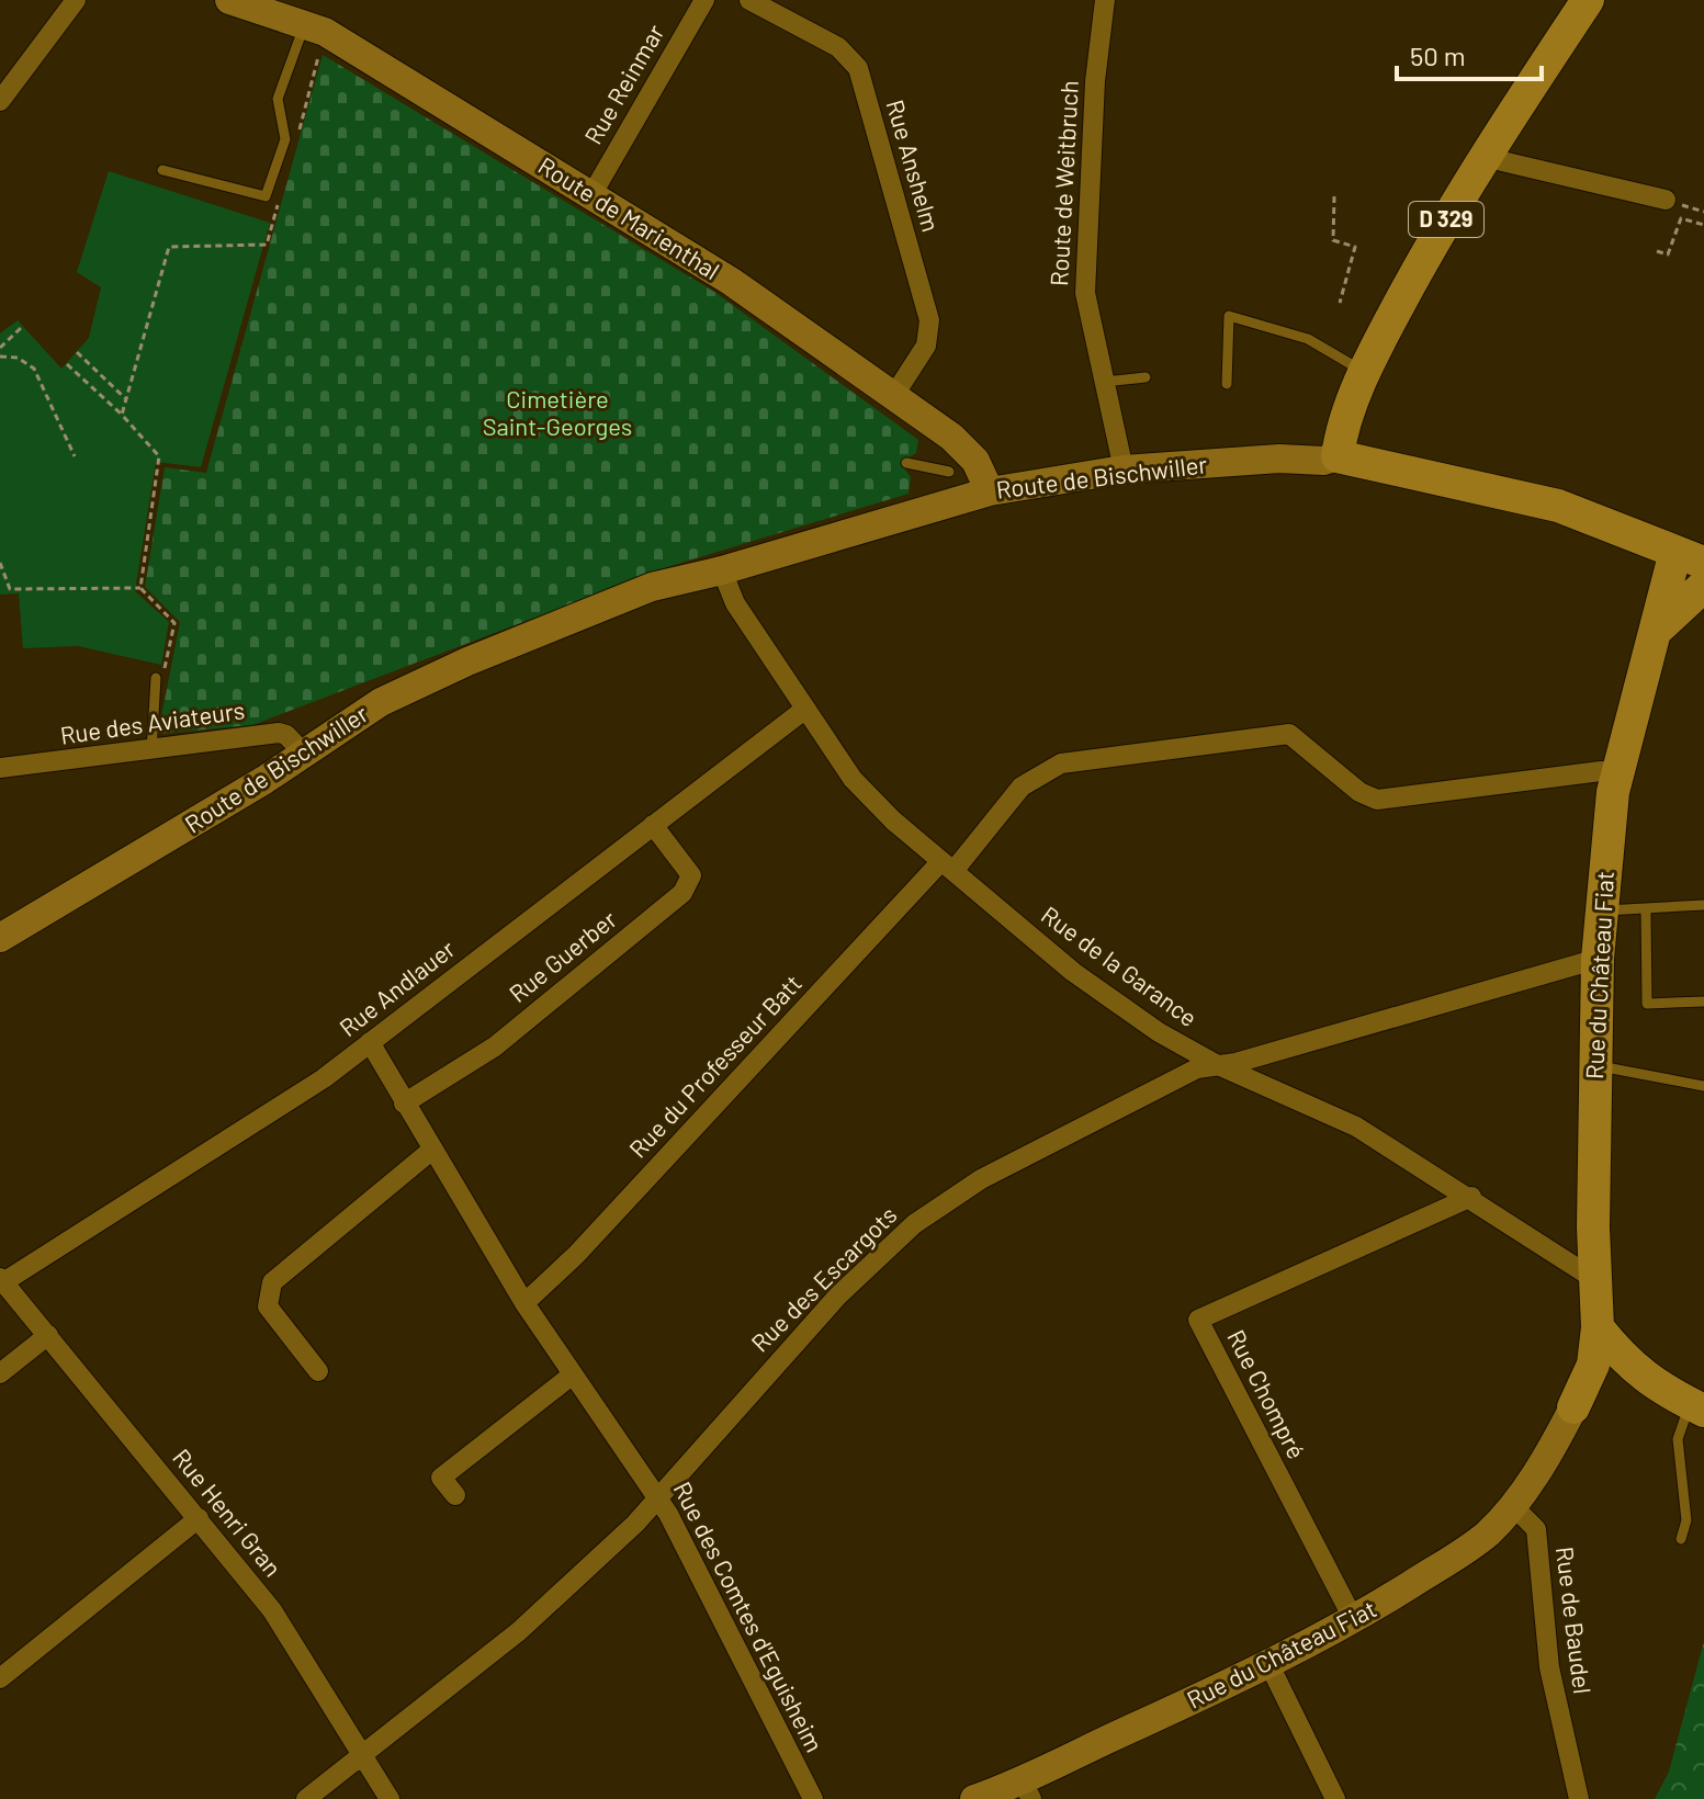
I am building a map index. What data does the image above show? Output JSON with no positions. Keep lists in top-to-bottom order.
{
  "streets": {
    "main road": ["D 329", "Route de Bischwiller", "Rue du Château Fiat"],
    "street": [
      "Rue Reinmar",
      "Rue Anshelm",
      "Route de Weitbruch",
      "Route de Marienthal",
      "Rue des Aviateurs",
      "Rue Guerber",
      "Rue de la Garance",
      "Rue Andlauer",
      "Rue du Professeur Batt",
      "Rue des Escargots",
      "Rue Chompré",
      "Rue Henri Gran",
      "Rue des Comtes d'Eguisheim",
      "Rue de Baudel"
    ]
  },
  "crossings": [
    ["Rue Reinmar", "Route de Marienthal"],
    ["Rue Anshelm", "Route de Marienthal"],
    ["Route de Weitbruch", "Route de Bischwiller"],
    ["Route de Marienthal", "Route de Bischwiller"],
    ["D 329", "Route de Bischwiller"],
    ["Route de Bischwiller", "Rue des Aviateurs"],
    ["Route de Bischwiller", "Rue de la Garance"],
    ["Route de Bischwiller", "Rue du Château Fiat"],
    ["Rue Guerber", "Rue Andlauer"],
    ["Rue Guerber", "Rue des Comtes d'Eguisheim"],
    ["Rue de la Garance", "Rue du Château Fiat"],
    ["Rue de la Garance", "Rue Andlauer"],
    ["Rue de la Garance", "Rue du Professeur Batt"],
    ["Rue de la Garance", "Rue des Escargots"],
    ["Rue de la Garance", "Rue Chompré"],
    ["Rue du Château Fiat", "Rue du Professeur Batt"],
    ["Rue du Château Fiat", "Rue des Escargots"],
    ["Rue du Château Fiat", "Rue Chompré"],
    ["Rue du Château Fiat", "Rue de Baudel"],
    ["Rue Andlauer", "Rue Henri Gran"],
    ["Rue Andlauer", "Rue des Comtes d'Eguisheim"],
    ["Rue du Professeur Batt", "Rue des Comtes d'Eguisheim"],
    ["Rue des Escargots", "Rue Henri Gran"],
    ["Rue des Escargots", "Rue des Comtes d'Eguisheim"]
  ],
  "parks": ["Cimetière Saint-Georges"],
  "scale_bar": "50 m"
}
